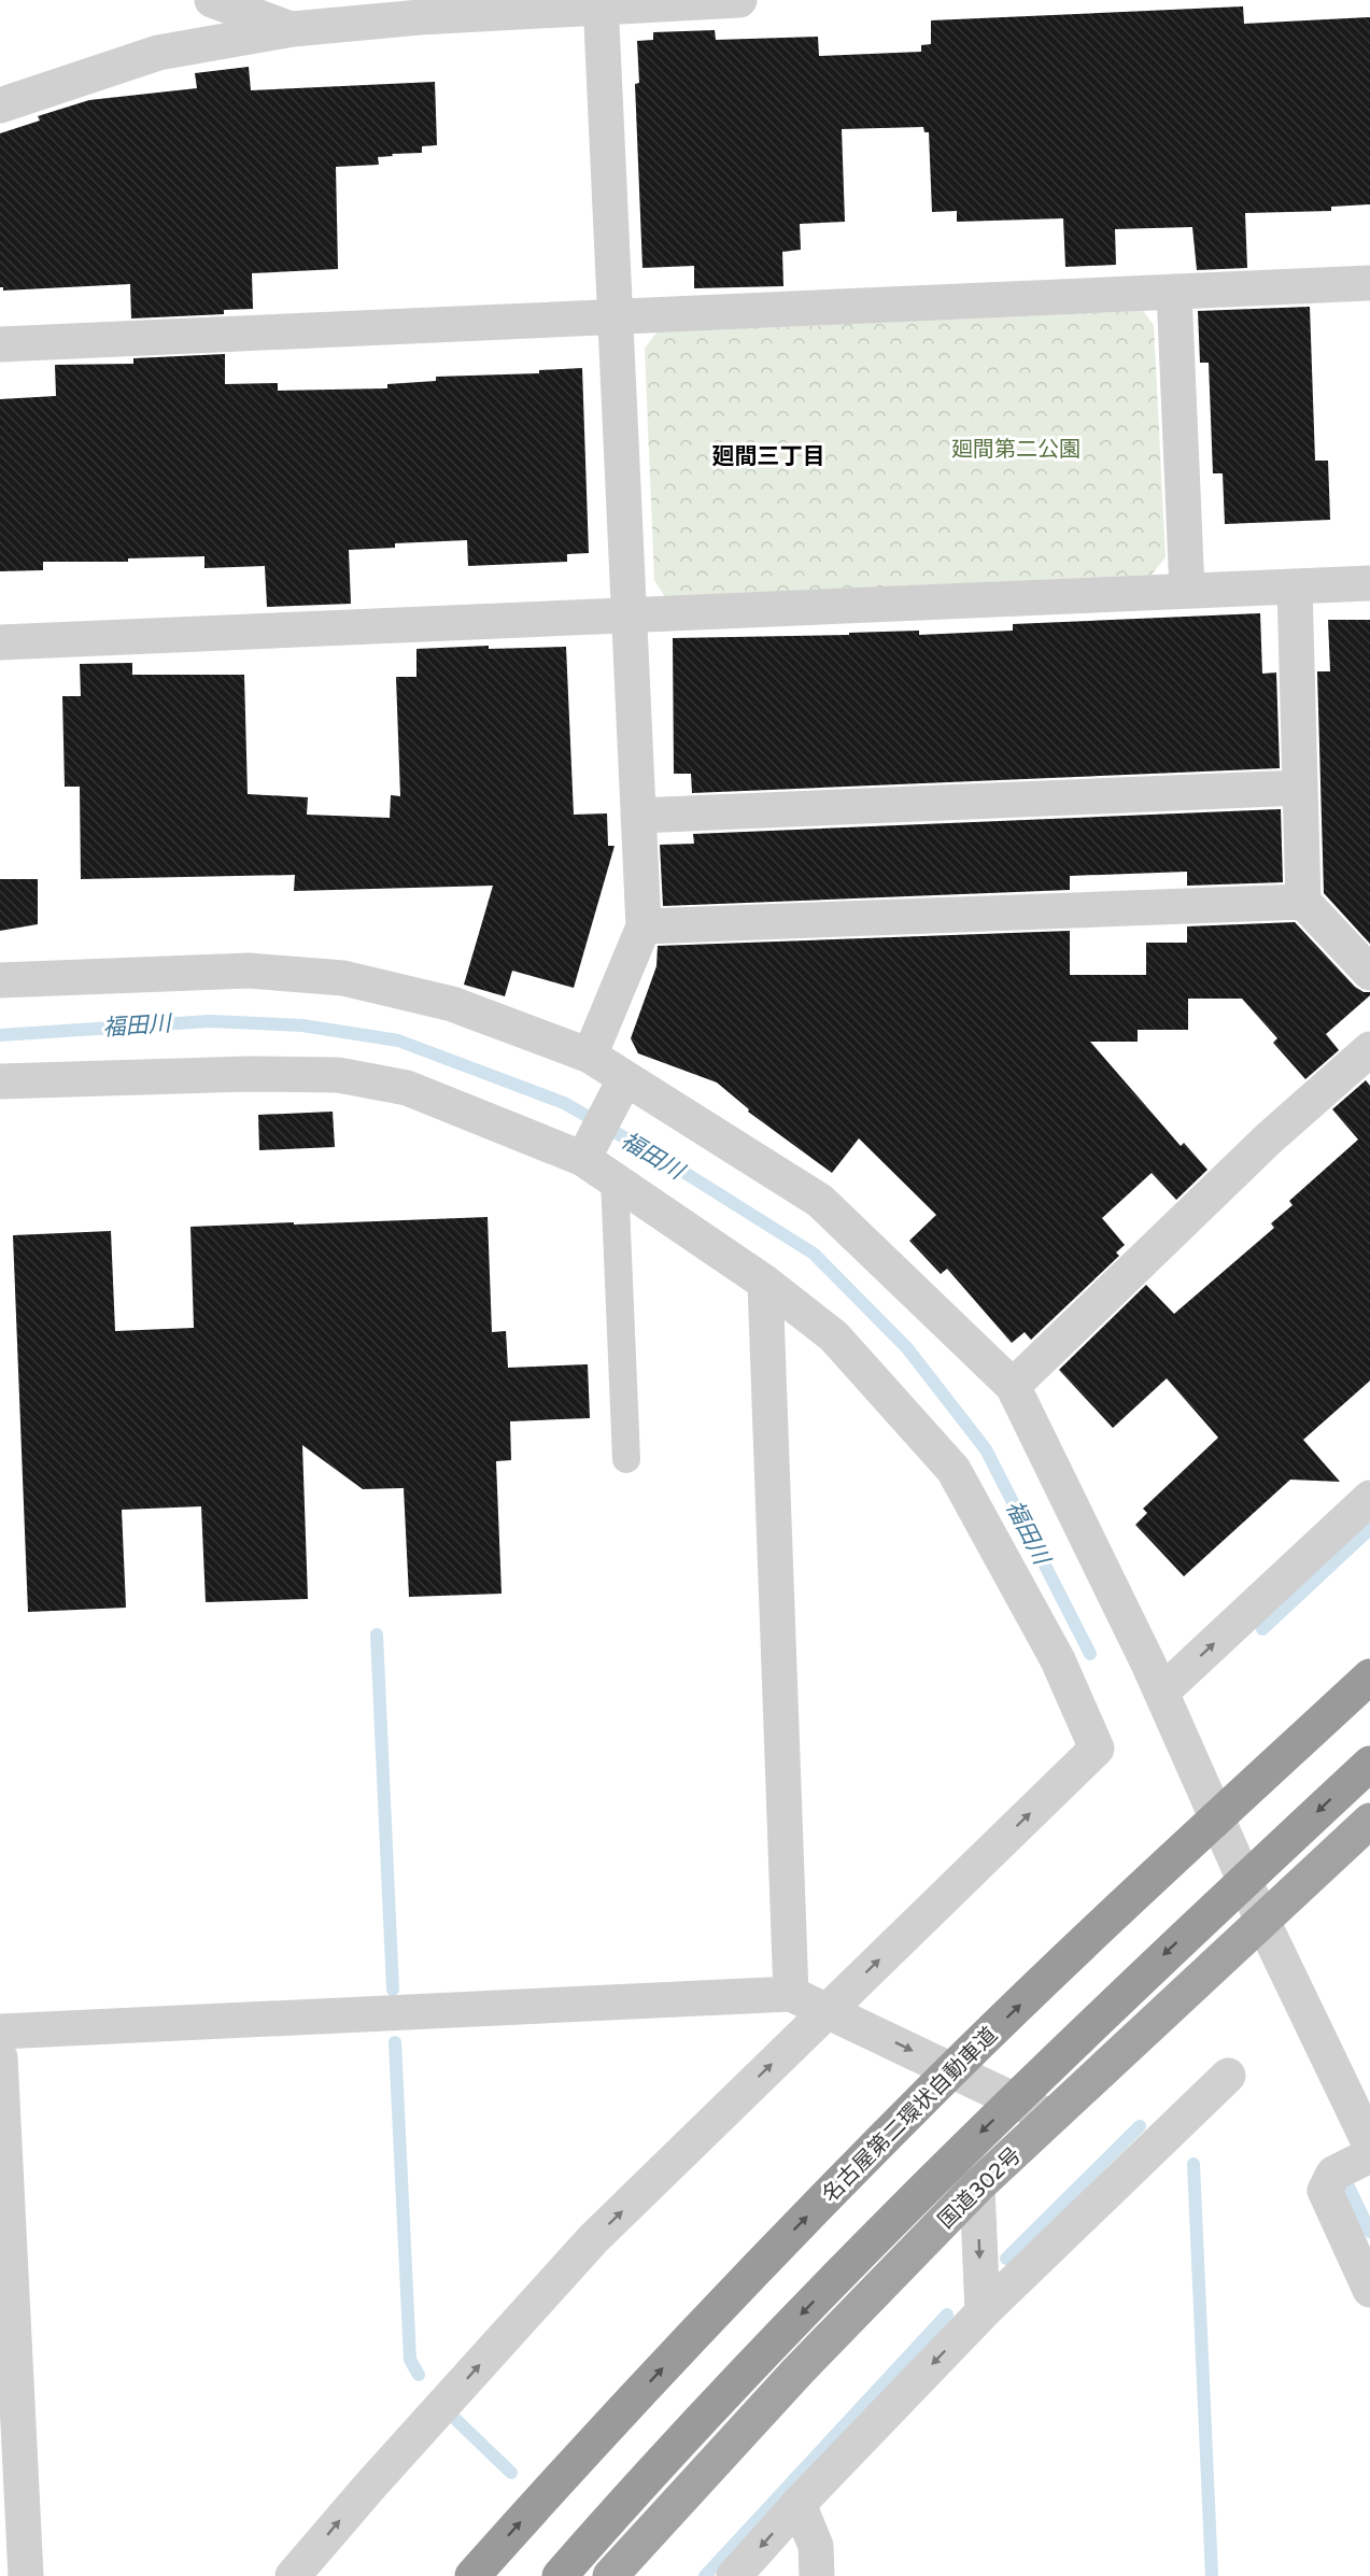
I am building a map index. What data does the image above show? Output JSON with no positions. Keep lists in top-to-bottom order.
{
  "streets": {
    "highway": ["名古屋第二環状自動車道", "国道302号"]
  },
  "districts": ["廻間三丁目"],
  "water": ["福田川"],
  "parks": ["廻間第二公園"]
}
